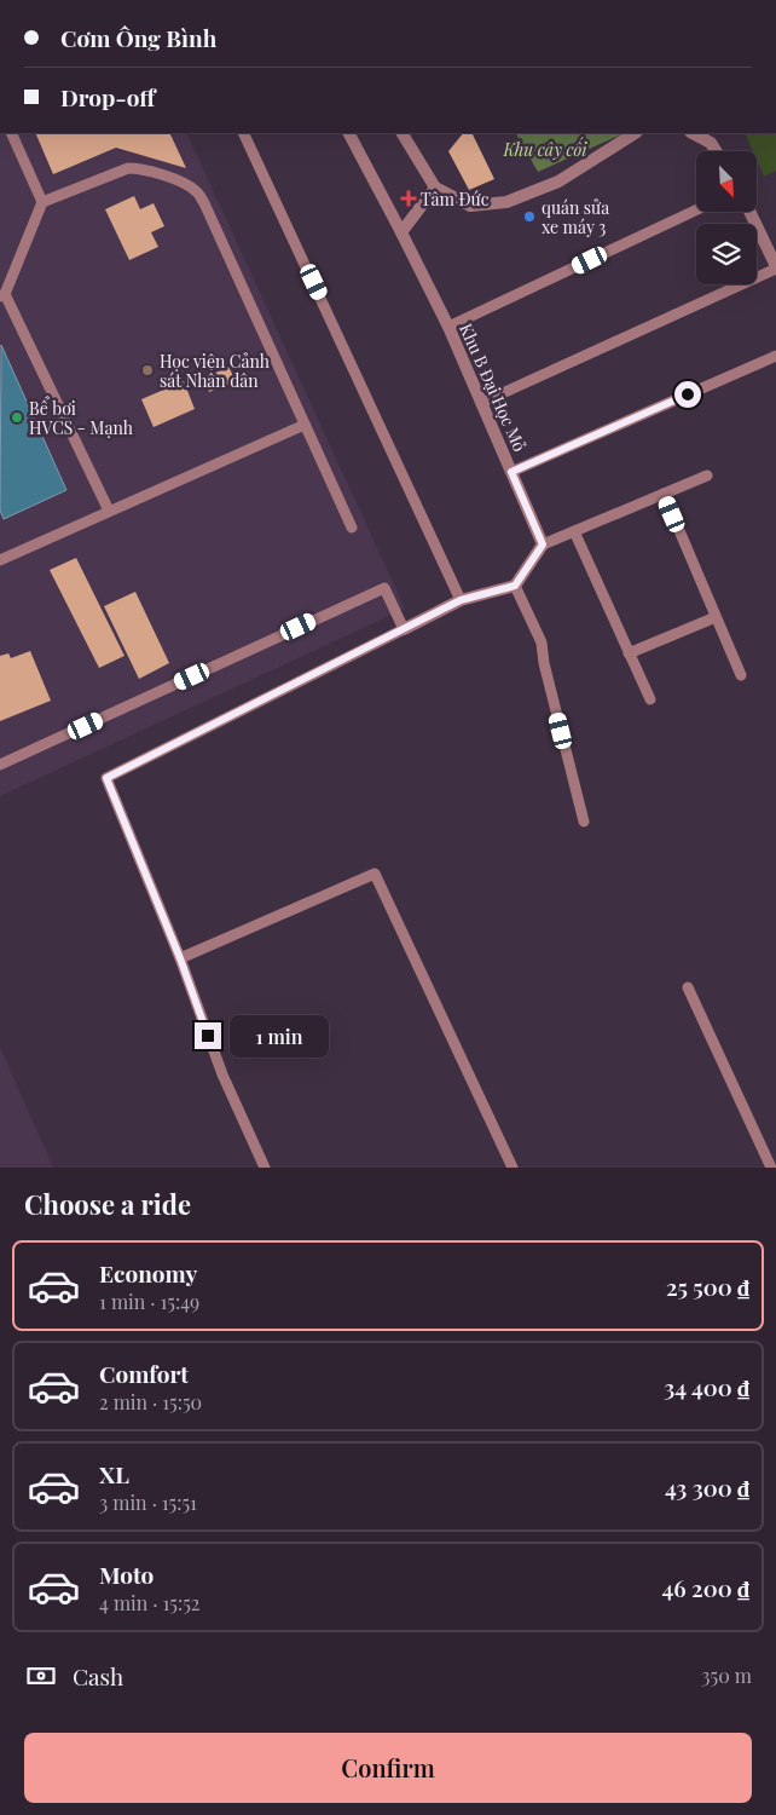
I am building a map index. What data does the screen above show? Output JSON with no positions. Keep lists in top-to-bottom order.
{
  "streets": {
    "street": ["Khu B Đại Học Mỏ"]
  },
  "parks": ["Khu cây cối"],
  "places": {
    "health": ["Tâm Đức"],
    "other": ["quán sửa xe máy 3", "Học viện Cảnh sát Nhân dân", "Bể bơi HVCS - Mạnh"]
  },
  "north": "bottom right",
  "page": {
    "banner": ["Cơm Ông Bình", "Drop-off"],
    "bubble": "1 min",
    "heading": "Choose a ride",
    "list": [
      {
        "name": "Economy",
        "note": "1 min · 15:49",
        "value": "25 500 ₫"
      },
      {
        "name": "Comfort",
        "note": "2 min · 15:50",
        "value": "34 400 ₫"
      },
      {
        "name": "XL",
        "note": "3 min · 15:51",
        "value": "43 300 ₫"
      },
      {
        "name": "Moto",
        "note": "4 min · 15:52",
        "value": "46 200 ₫"
      }
    ],
    "pay": ["Cash", "350 m"],
    "buttons": "Confirm"
  }
}
